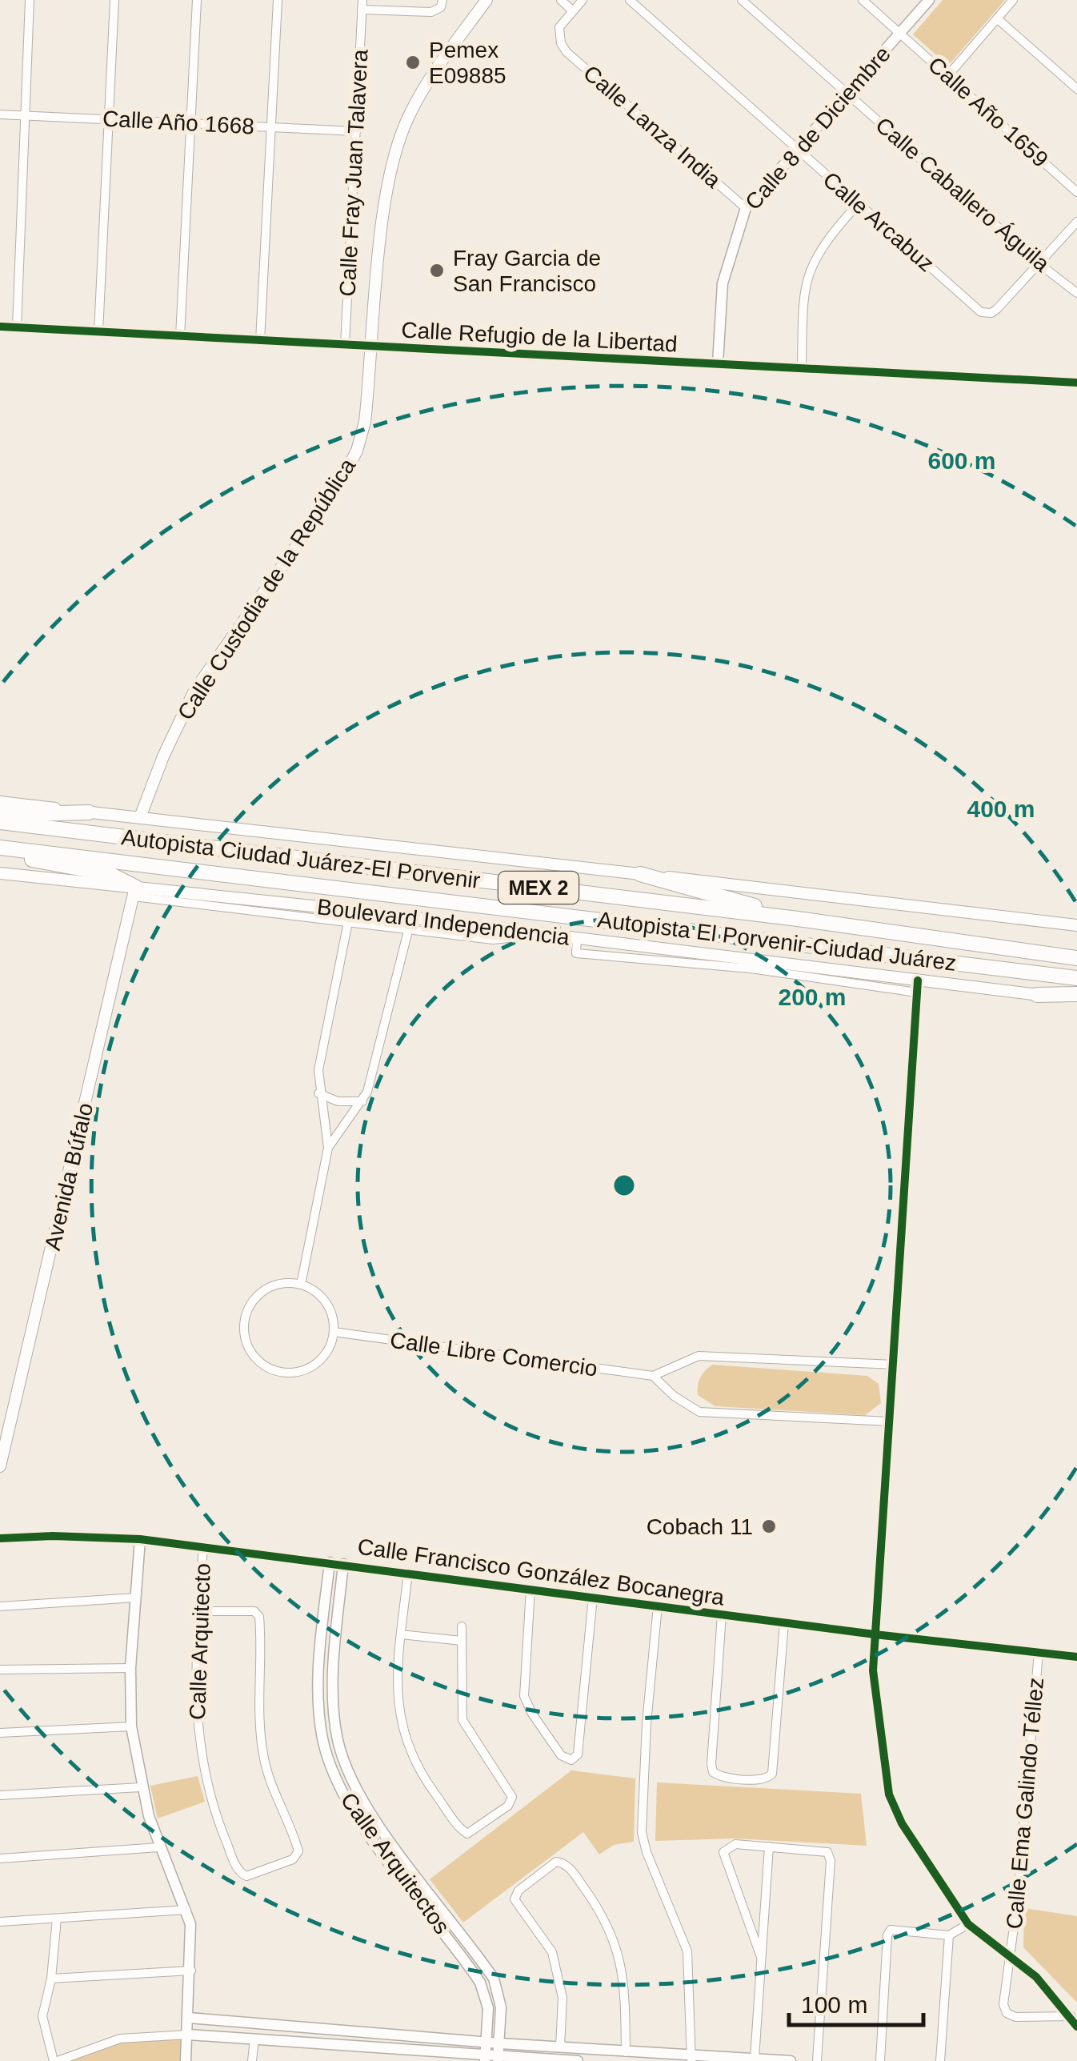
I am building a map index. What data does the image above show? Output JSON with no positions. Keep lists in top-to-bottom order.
{
  "streets": {
    "highway": ["Autopista Ciudad Juárez-El Porvenir", "MEX 2", "Autopista El Porvenir-Ciudad Juárez"],
    "main road": ["Calle Custodia de la República", "Boulevard Independencia", "Avenida Búfalo"],
    "street": [
      "Calle Año 1659",
      "Calle Año 1668",
      "Calle Lanza India",
      "Calle 8 de Diciembre",
      "Calle Fray Juan Talavera",
      "Calle Caballero Águila",
      "Calle Arcabuz",
      "Calle Refugio de la Libertad",
      "Calle Libre Comercio",
      "Calle Francisco González Bocanegra",
      "Calle Arquitecto",
      "Calle Ema Galindo Téllez",
      "Calle Arquitectos"
    ]
  },
  "crossings": [
    ["Calle Año 1659", "Calle 8 de Diciembre"],
    ["Calle Año 1668", "Calle Fray Juan Talavera"],
    ["Calle Lanza India", "Calle 8 de Diciembre"],
    ["Calle 8 de Diciembre", "Calle Caballero Águila"],
    ["Calle 8 de Diciembre", "Calle Arcabuz"],
    ["Calle 8 de Diciembre", "Calle Refugio de la Libertad"],
    ["Calle Fray Juan Talavera", "Calle Refugio de la Libertad"],
    ["Calle Caballero Águila", "Calle Arcabuz"],
    ["Calle Refugio de la Libertad", "Calle Custodia de la República"],
    ["Boulevard Independencia", "Avenida Búfalo"],
    ["Calle Francisco González Bocanegra", "Calle Arquitecto"],
    ["Calle Francisco González Bocanegra", "Calle Ema Galindo Téllez"],
    ["Calle Francisco González Bocanegra", "Calle Arquitectos"]
  ],
  "places": ["Pemex E09885", "Fray Garcia de San Francisco", "Cobach 11"],
  "scale_bar": "100 m",
  "rings": ["600 m", "400 m", "200 m"]
}
